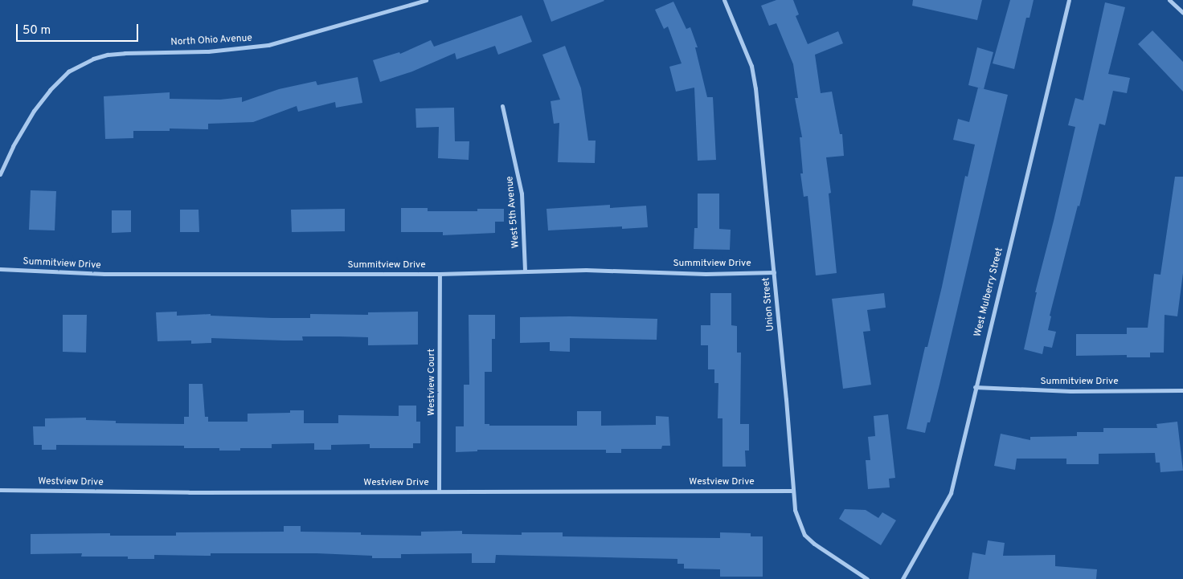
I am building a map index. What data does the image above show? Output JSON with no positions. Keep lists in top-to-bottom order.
{
  "streets": {
    "street": [
      "North Ohio Avenue",
      "West 5th Avenue",
      "Summitview Drive",
      "West Mulberry Street",
      "Union Street",
      "Westview Court",
      "Westview Drive"
    ]
  },
  "crossings": [
    ["West 5th Avenue", "Summitview Drive"],
    ["Summitview Drive", "West Mulberry Street"],
    ["Summitview Drive", "Union Street"],
    ["Summitview Drive", "Westview Court"],
    ["Union Street", "Westview Drive"],
    ["Westview Court", "Westview Drive"]
  ],
  "scale_bar": "50 m"
}
